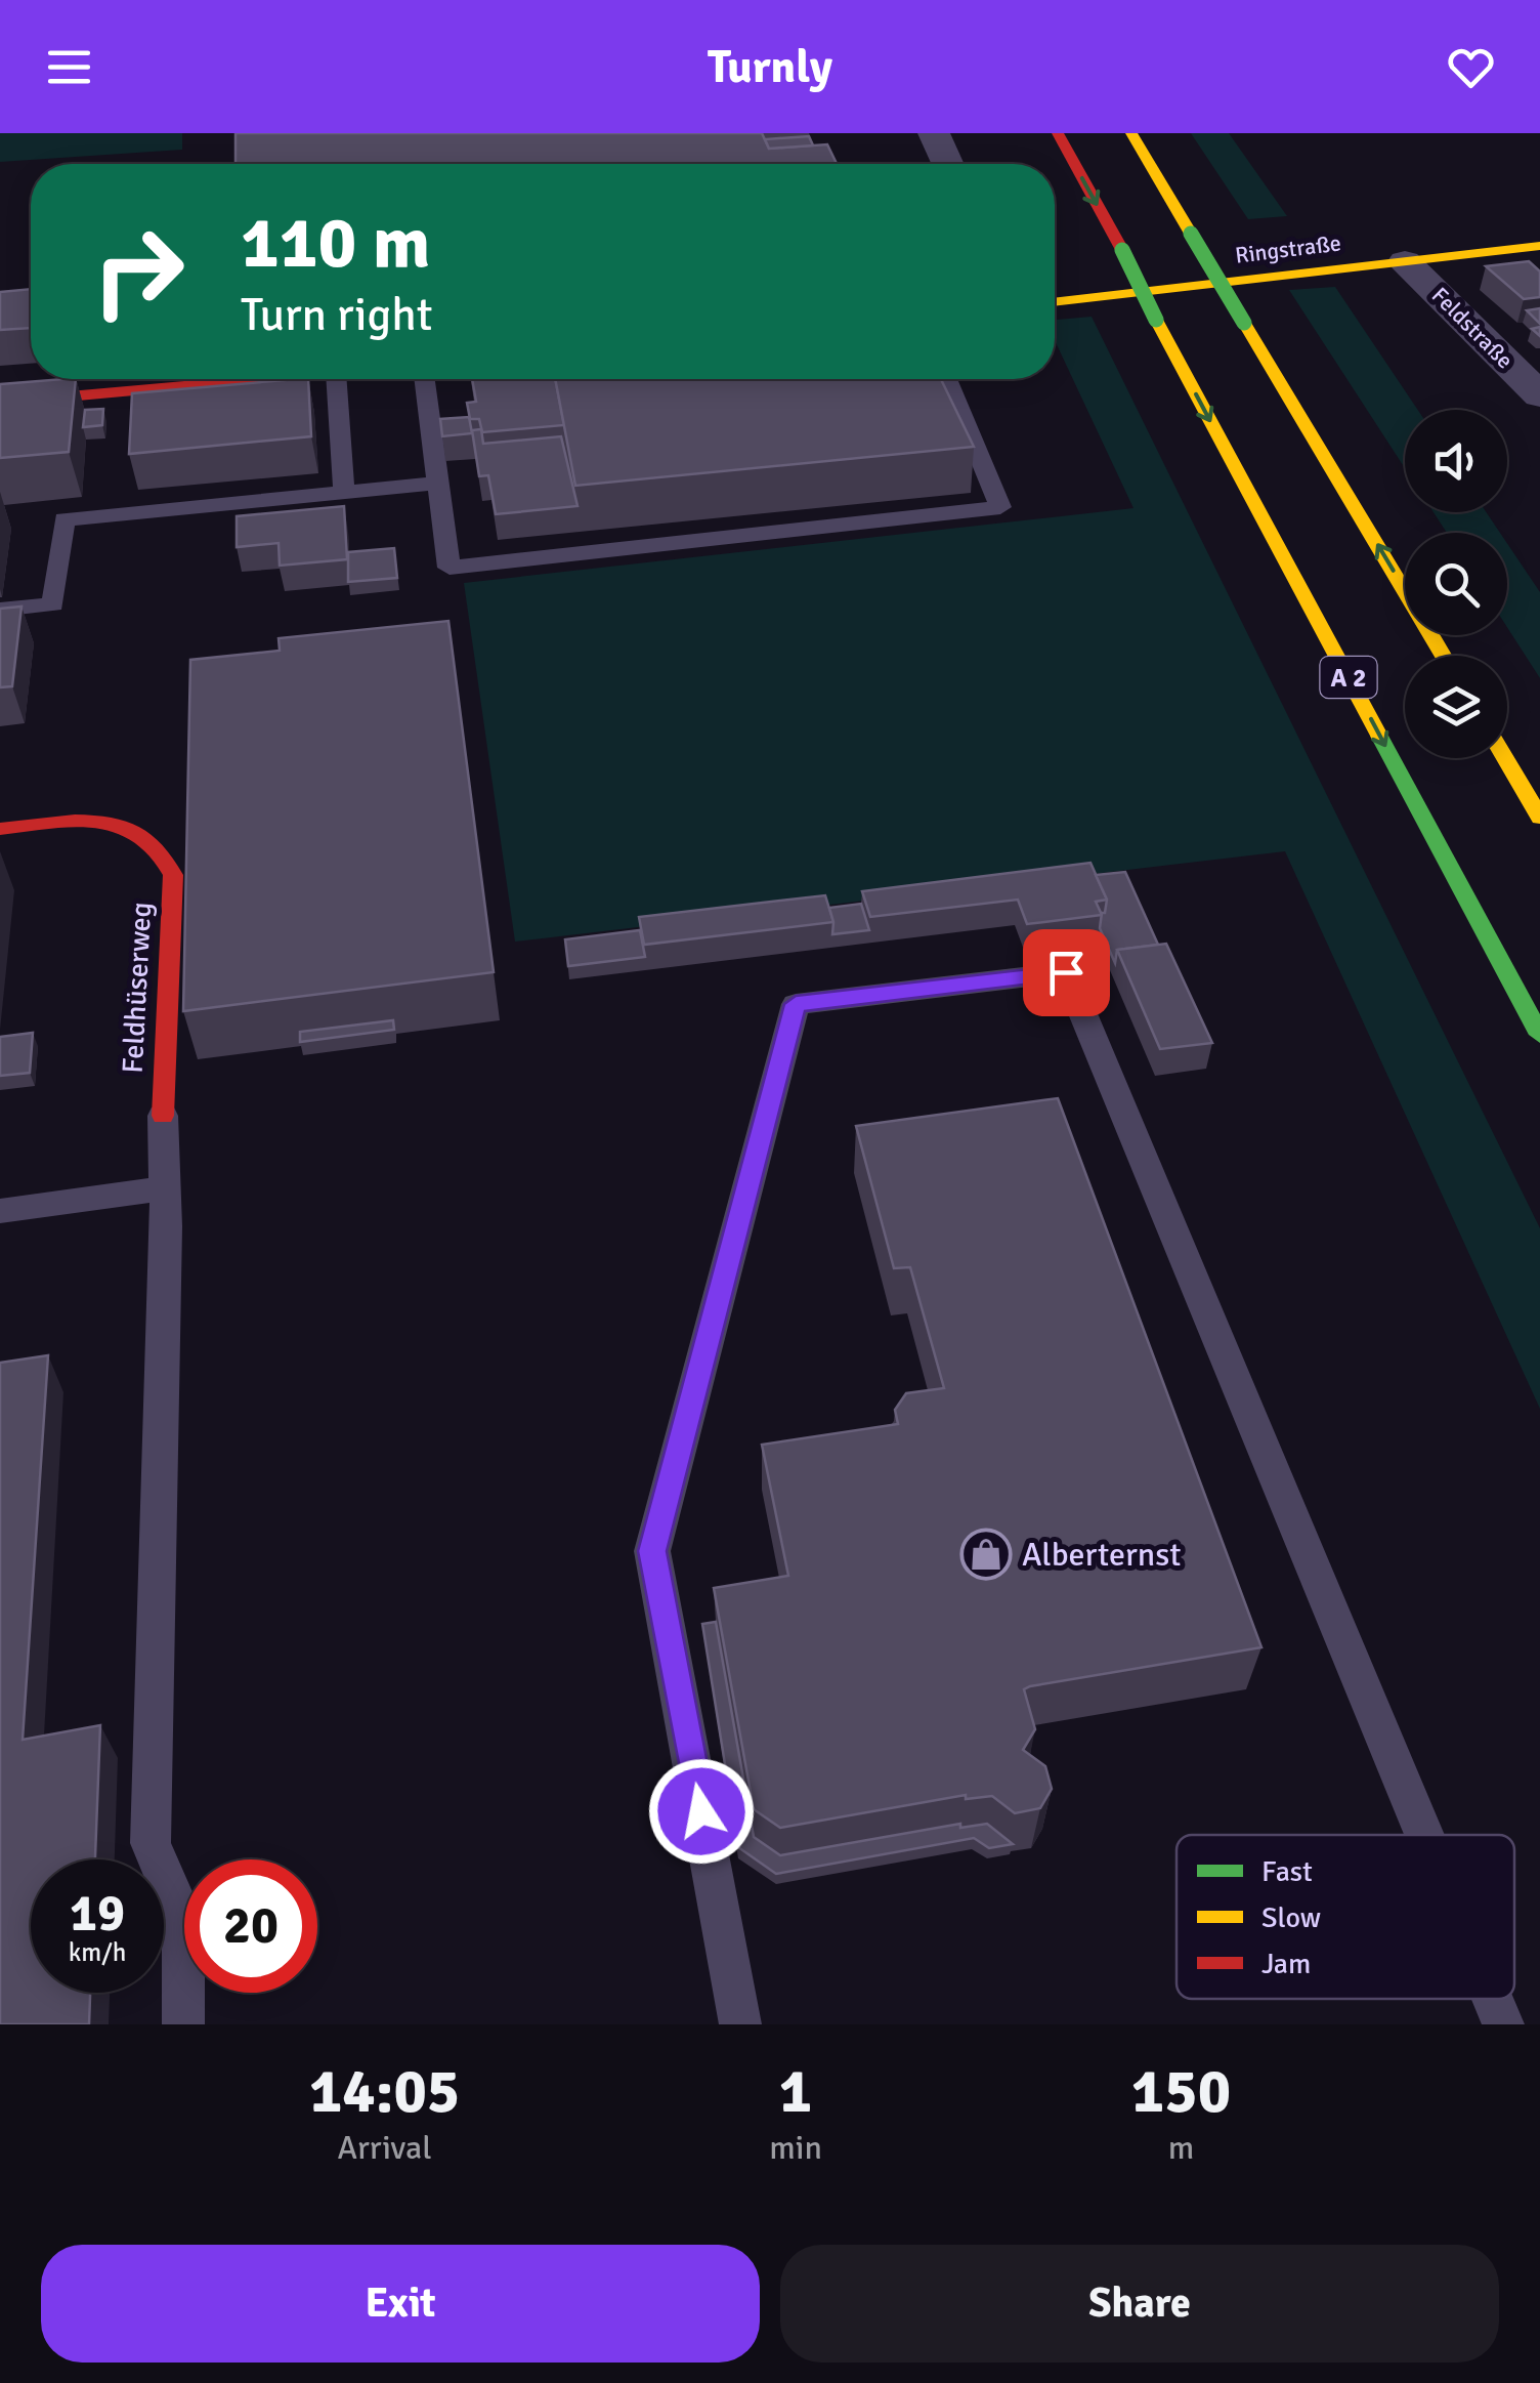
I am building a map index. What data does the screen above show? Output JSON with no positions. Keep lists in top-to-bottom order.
{
  "streets": {
    "main road": ["Ringstraße", "A 2", "Feldhüserweg"],
    "street": ["Feldstraße"]
  },
  "crossings": [
    ["Ringstraße", "Feldstraße"]
  ],
  "places": {
    "shop": ["Alberternst"]
  },
  "legend": ["Fast", "Slow", "Jam"],
  "page": {
    "header": "Turnly",
    "turn": ["110 m", "Turn right"],
    "speed": "19 km/h",
    "limit": "20",
    "eta": [
      "14:05",
      "Arrival",
      "1",
      "min",
      "150",
      "m"
    ],
    "buttons": ["Exit", "Share"]
  }
}
